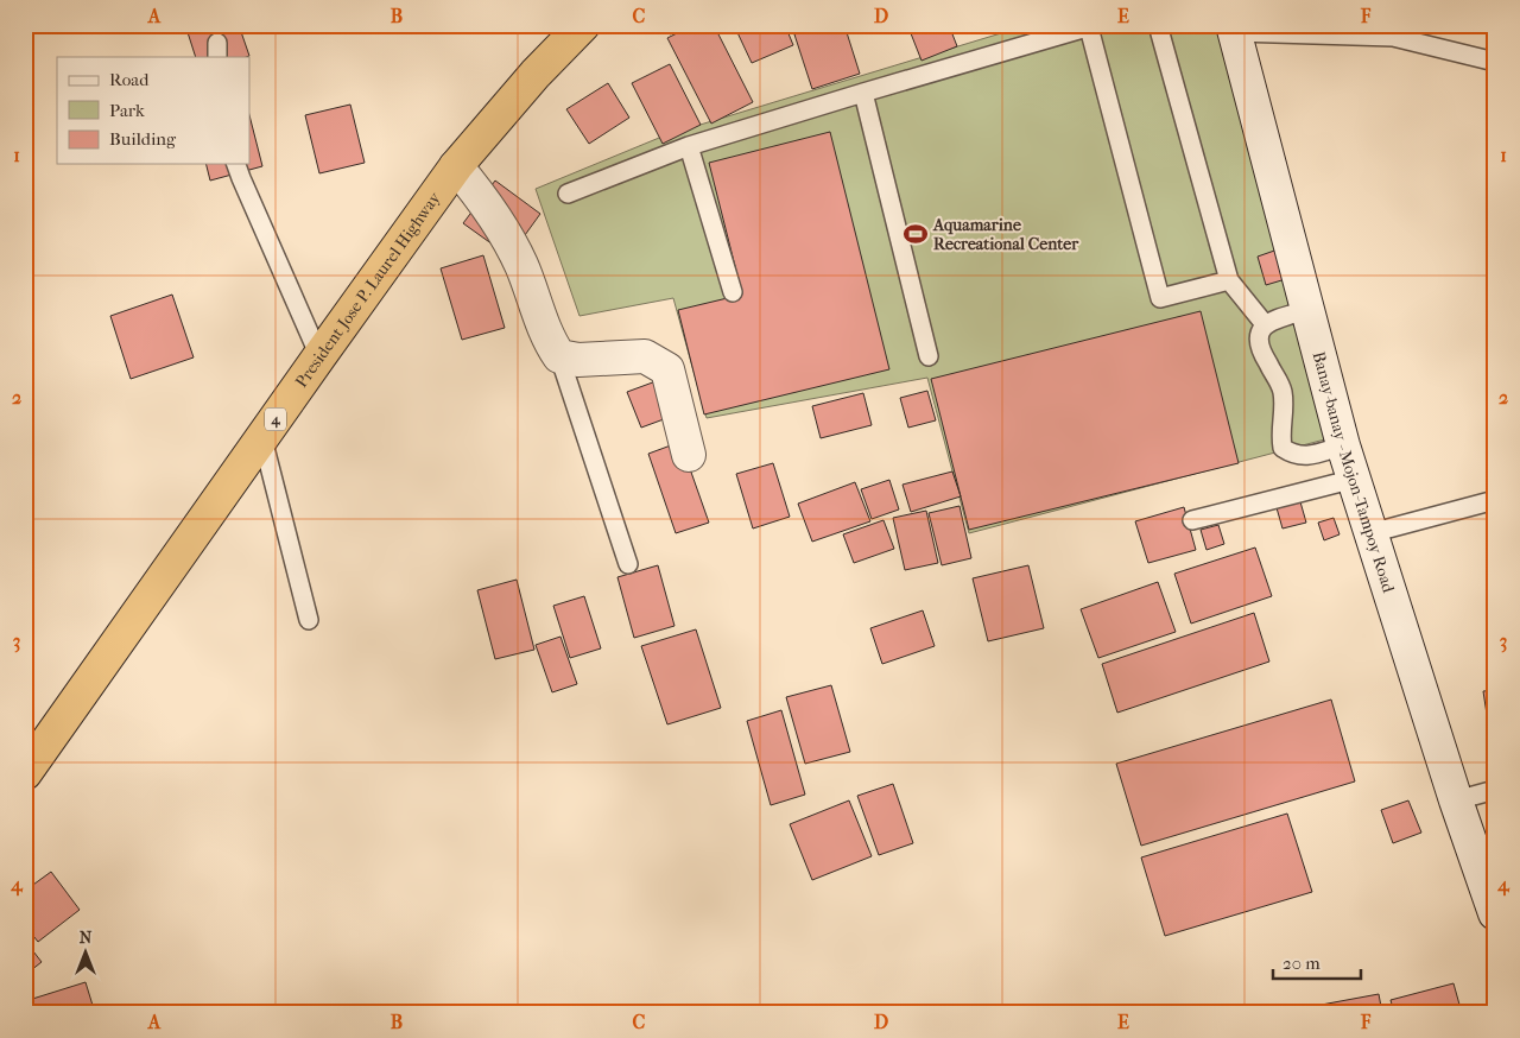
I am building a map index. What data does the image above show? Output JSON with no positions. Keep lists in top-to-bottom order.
{
  "streets": {
    "highway": ["President Jose P. Laurel Highway", "4"],
    "street": ["Banay-banay - Mojon-Tampoy Road"]
  },
  "places": {
    "sports": ["Aquamarine Recreational Center"]
  },
  "legend": ["Road", "Park", "Building"],
  "scale_bar": "20 m",
  "north": "top",
  "grid": {
    "columns": [
      "A",
      "B",
      "C",
      "D",
      "E",
      "F"
    ],
    "rows": [
      "1",
      "2",
      "3",
      "4"
    ]
  }
}
